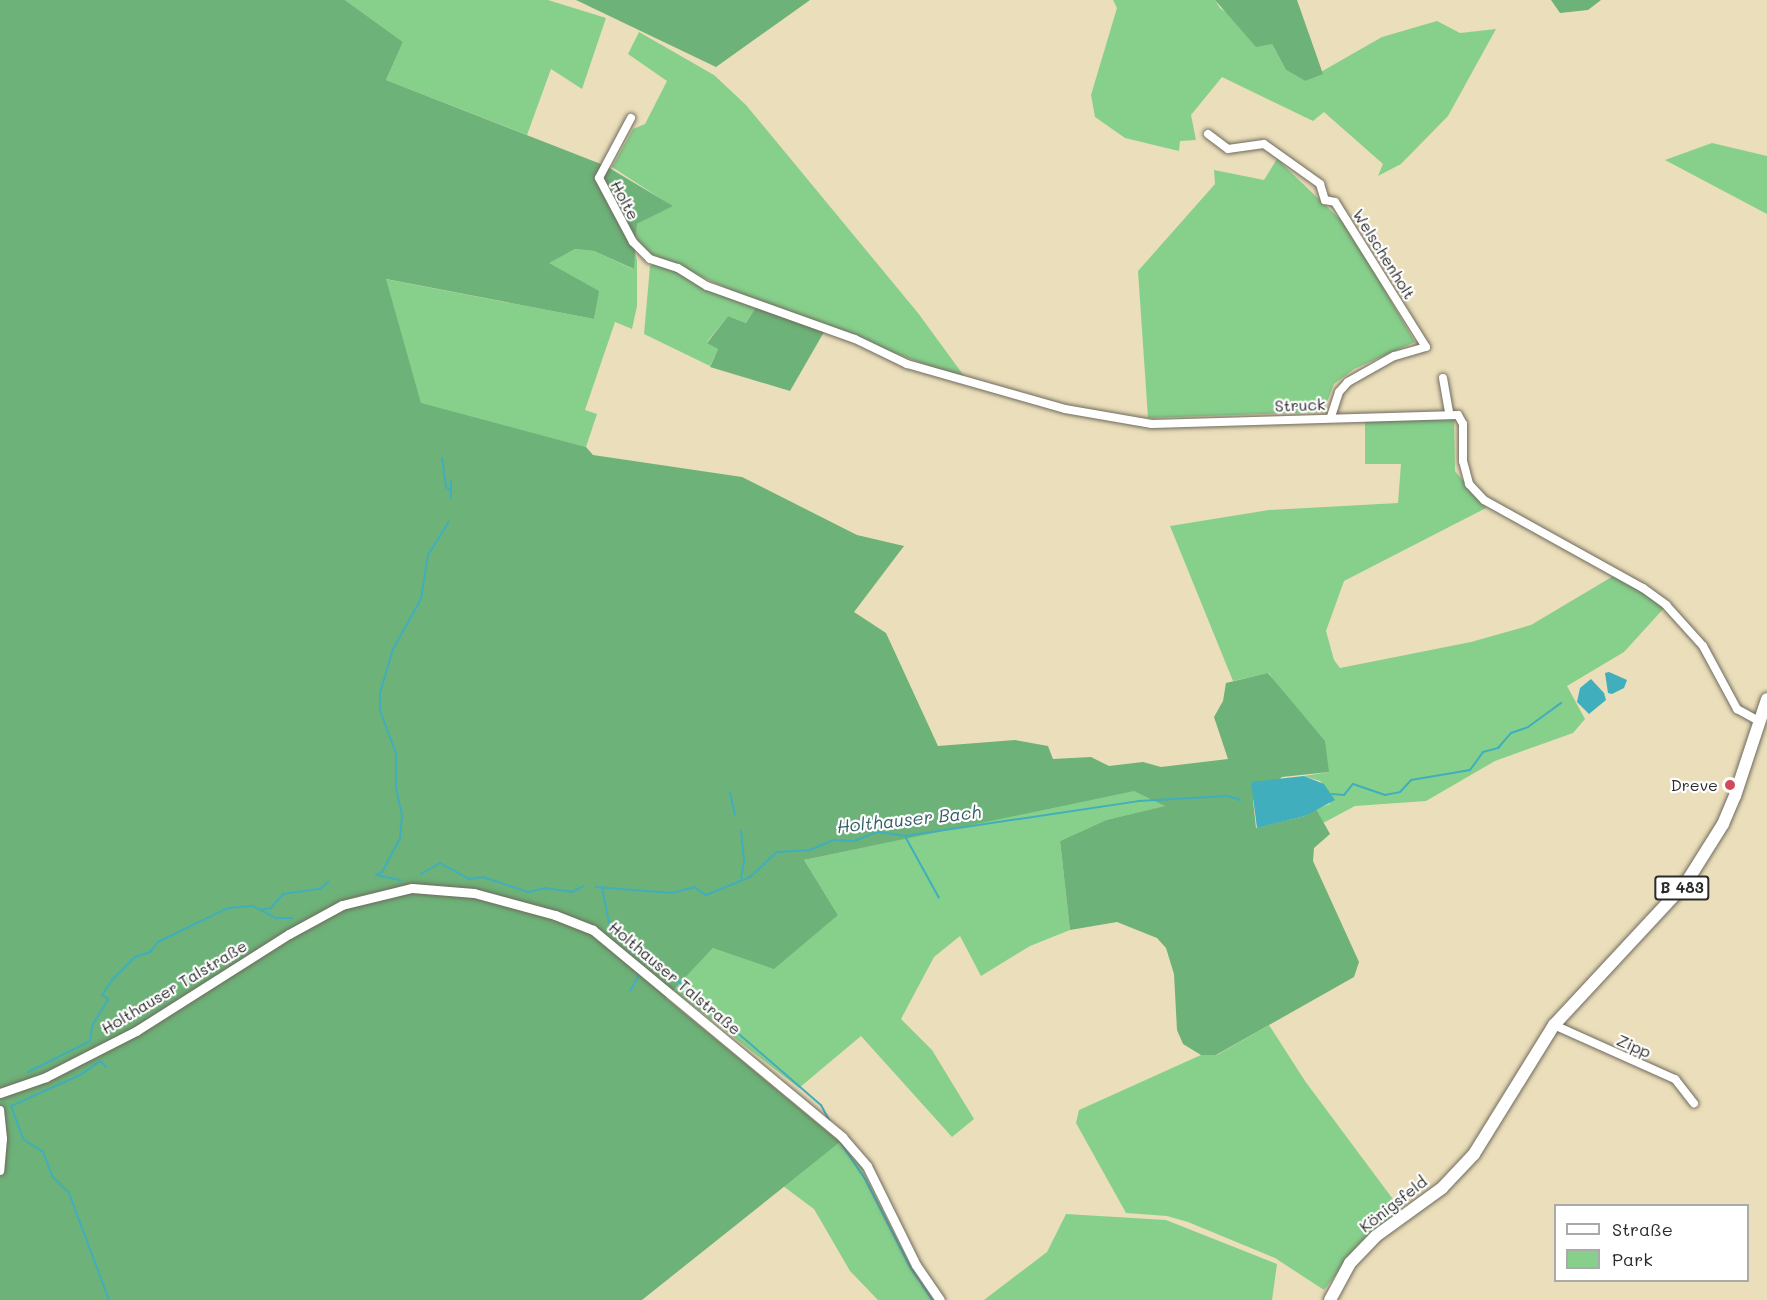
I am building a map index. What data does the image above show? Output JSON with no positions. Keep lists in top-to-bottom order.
{
  "streets": {
    "main road": ["B 483", "Königsfeld"],
    "street": [
      "Holte",
      "Welschenholt",
      "Struck",
      "Holthauser Talstraße",
      "Zipp"
    ]
  },
  "crossings": [
    ["Holte", "Struck"],
    ["Welschenholt", "Struck"],
    ["B 483", "Zipp"],
    ["B 483", "Königsfeld"],
    ["Zipp", "Königsfeld"]
  ],
  "water": ["Holthauser Bach"],
  "places": ["Dreve"],
  "legend": ["Straße", "Park"]
}
